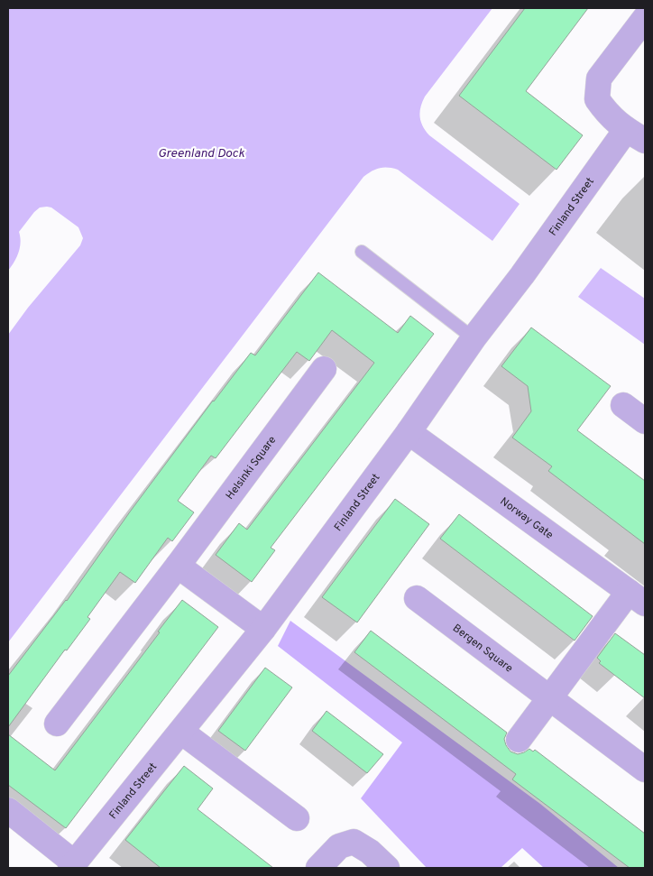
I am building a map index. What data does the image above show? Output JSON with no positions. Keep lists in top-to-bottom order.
{
  "streets": {
    "street": [
      "Finland Street",
      "Helsinki Square",
      "Norway Gate",
      "Bergen Square"
    ]
  },
  "crossings": [
    ["Finland Street", "Norway Gate"]
  ],
  "water": ["Greenland Dock"]
}
